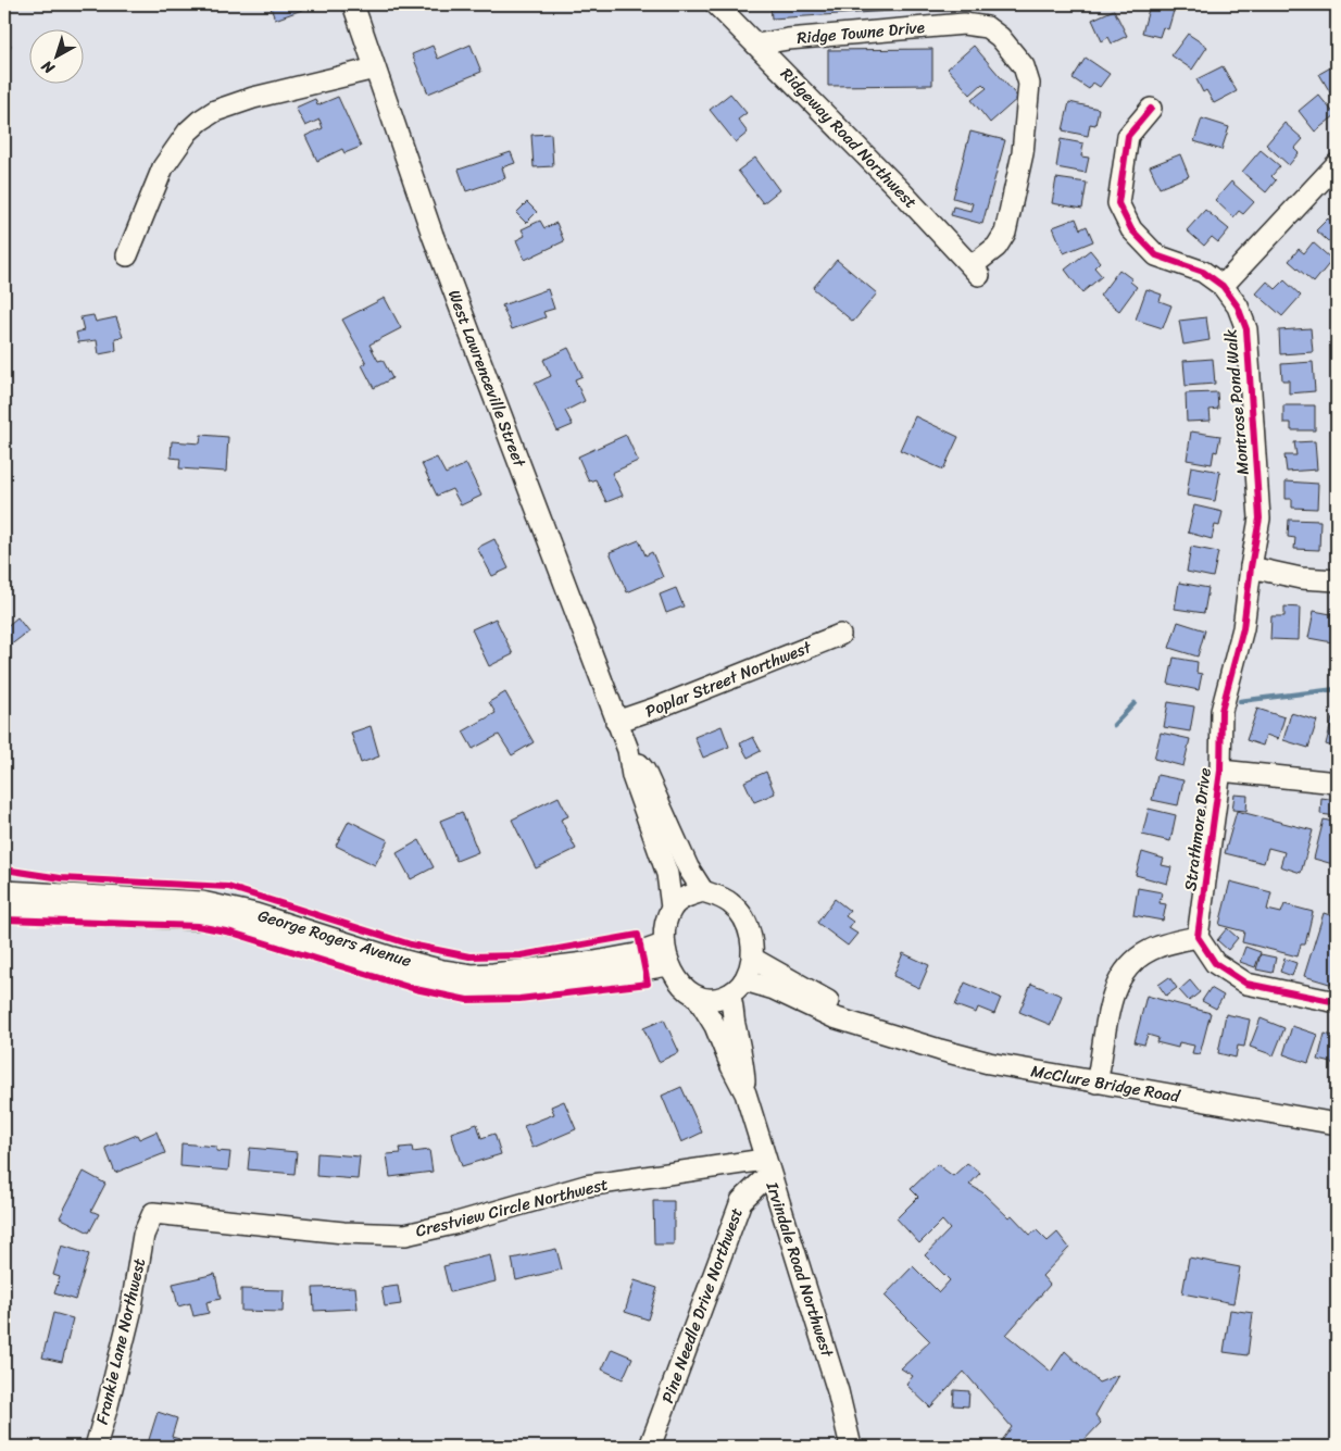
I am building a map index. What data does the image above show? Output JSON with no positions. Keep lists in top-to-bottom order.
{
  "streets": {
    "street": [
      "Ridge Towne Drive",
      "Ridgeway Road Northwest",
      "West Lawrenceville Street",
      "Montrose Pond Walk",
      "Poplar Street Northwest",
      "Strathmore Drive",
      "George Rogers Avenue",
      "McClure Bridge Road",
      "Crestview Circle Northwest",
      "Irvindale Road Northwest",
      "Pine Needle Drive Northwest",
      "Frankie Lane Northwest"
    ]
  },
  "crossings": [
    ["Ridge Towne Drive", "Ridgeway Road Northwest"],
    ["West Lawrenceville Street", "Poplar Street Northwest"],
    ["West Lawrenceville Street", "George Rogers Avenue"],
    ["West Lawrenceville Street", "McClure Bridge Road"],
    ["West Lawrenceville Street", "Irvindale Road Northwest"],
    ["Montrose Pond Walk", "Strathmore Drive"],
    ["George Rogers Avenue", "McClure Bridge Road"],
    ["George Rogers Avenue", "Irvindale Road Northwest"],
    ["McClure Bridge Road", "Irvindale Road Northwest"],
    ["Crestview Circle Northwest", "Irvindale Road Northwest"],
    ["Crestview Circle Northwest", "Pine Needle Drive Northwest"],
    ["Crestview Circle Northwest", "Frankie Lane Northwest"],
    ["Irvindale Road Northwest", "Pine Needle Drive Northwest"]
  ],
  "north": "bottom left"
}
